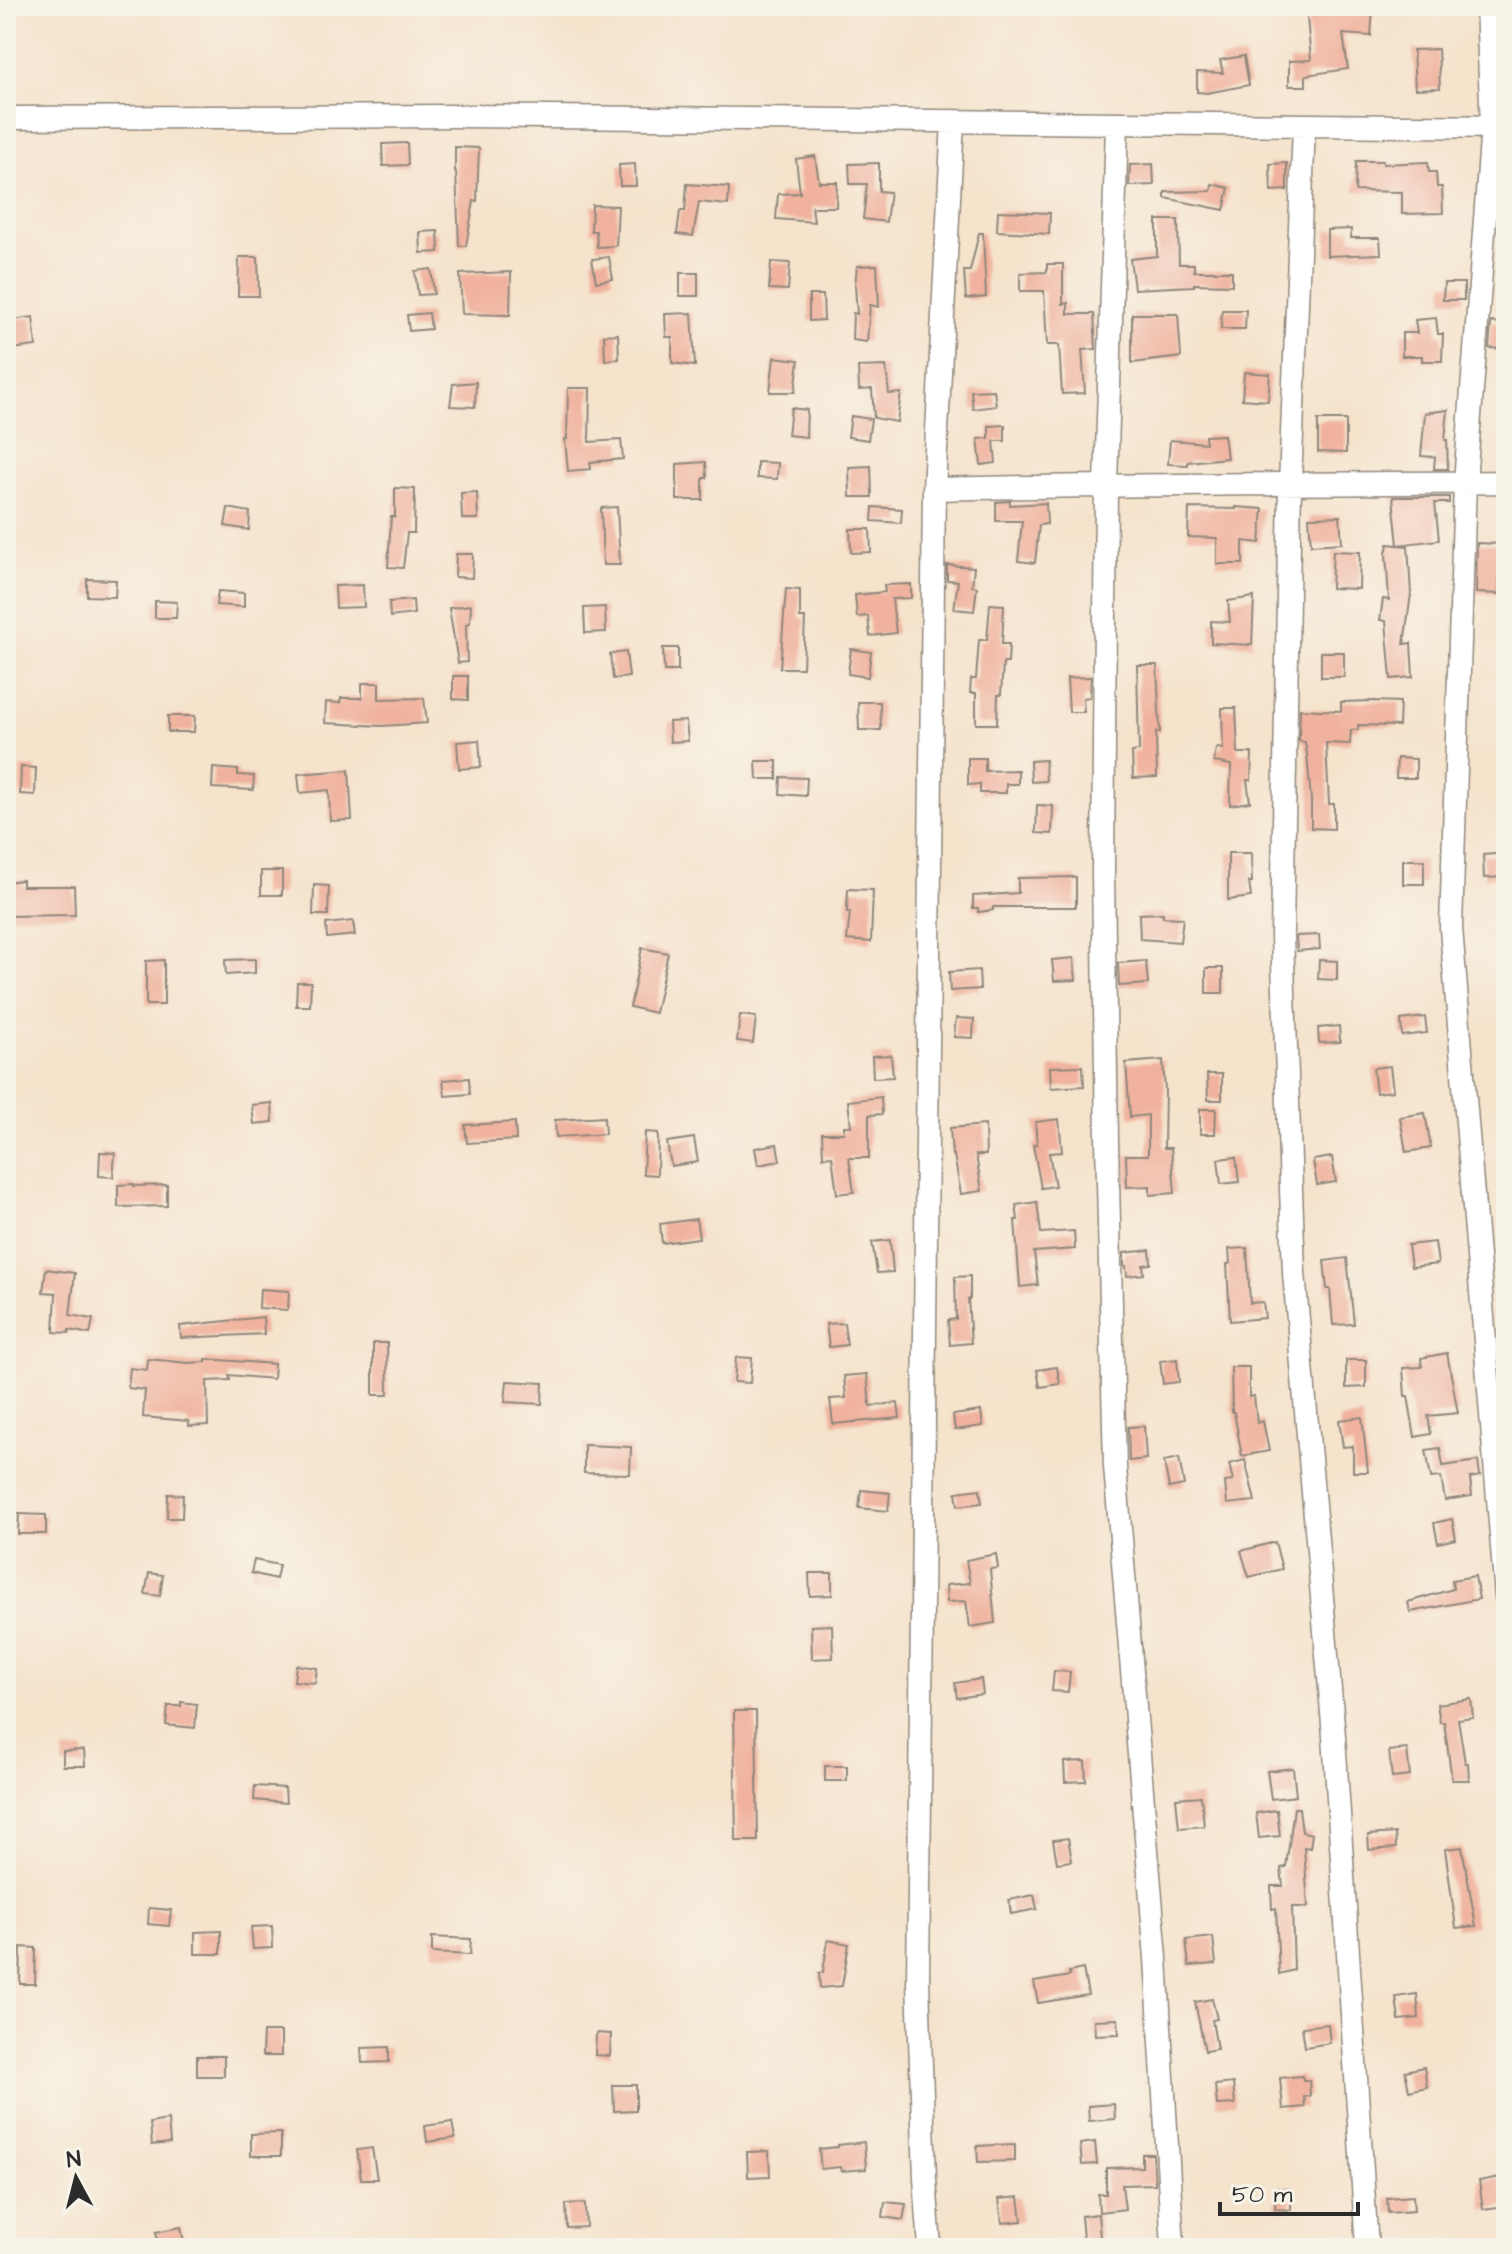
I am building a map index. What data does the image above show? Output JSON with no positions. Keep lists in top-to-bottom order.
{
  "scale_bar": "50 m",
  "north": "top"
}
